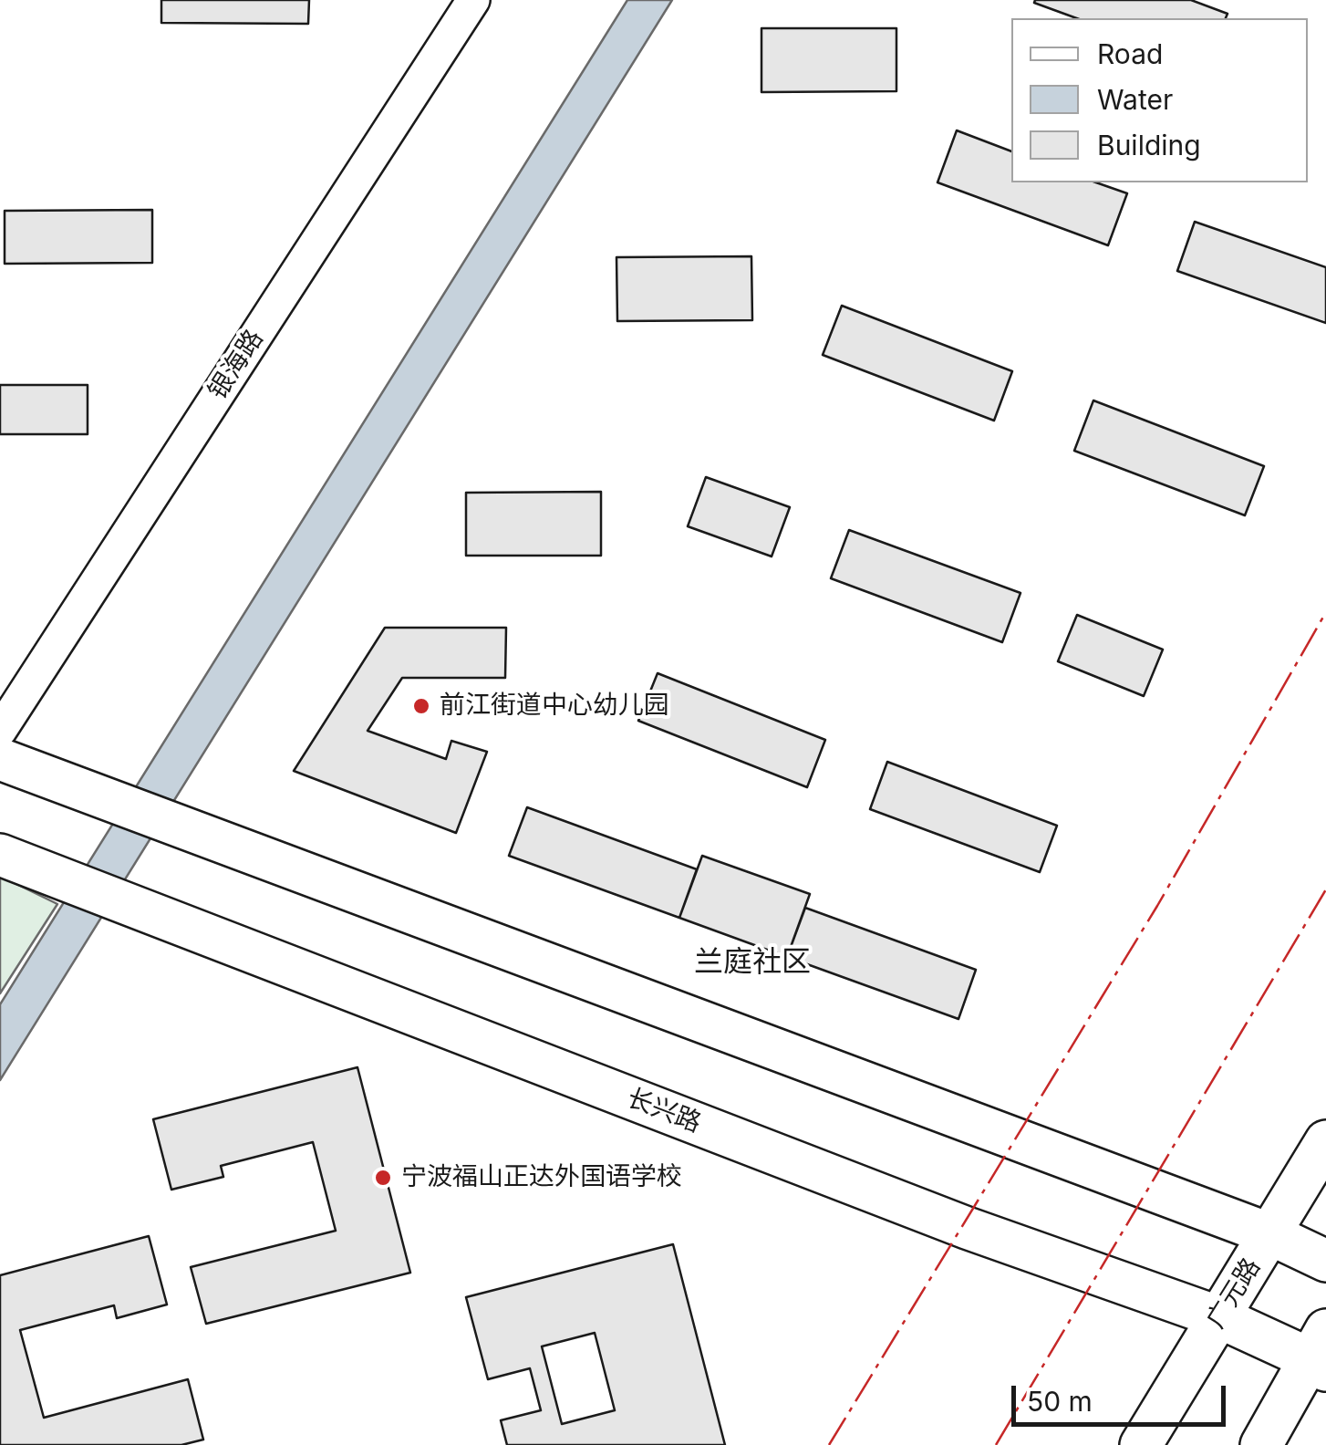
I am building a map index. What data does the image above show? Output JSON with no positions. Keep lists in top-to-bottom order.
{
  "streets": {
    "main road": ["长兴路", "广元路"],
    "street": ["银海路"]
  },
  "crossings": [
    ["长兴路", "广元路"]
  ],
  "districts": ["兰庭社区"],
  "places": ["前江街道中心幼儿园", "宁波福山正达外国语学校"],
  "legend": ["Road", "Water", "Building"],
  "scale_bar": "50 m"
}
